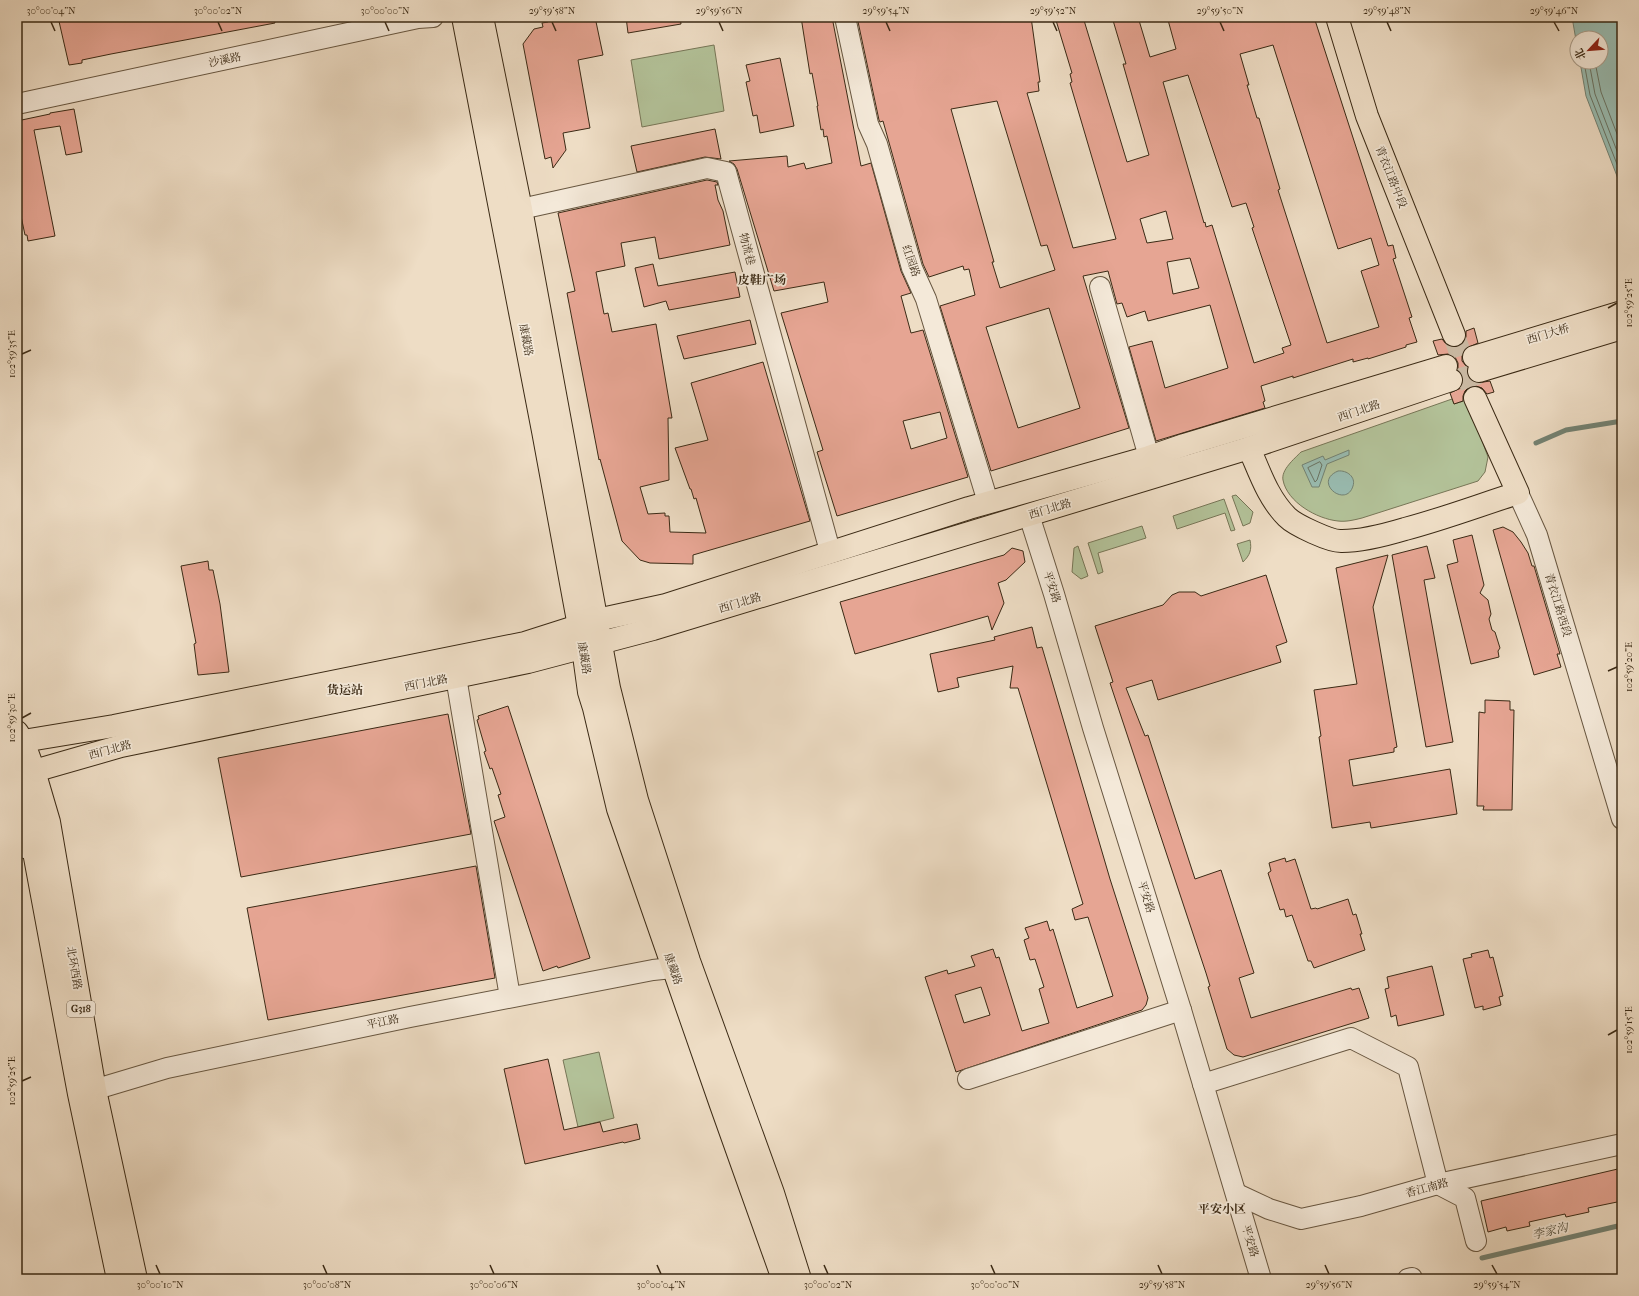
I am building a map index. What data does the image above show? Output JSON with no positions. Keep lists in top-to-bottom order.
{
  "streets": {
    "main road": [
      "青衣江路中段",
      "西门大桥",
      "康藏路",
      "西门北路",
      "青衣江路西段",
      "北环西路",
      "G318"
    ],
    "street": [
      "沙溪路",
      "物流巷",
      "红园路",
      "平安路",
      "平江路",
      "香江南路"
    ]
  },
  "crossings": [
    ["物流巷", "康藏路"],
    ["物流巷", "西门北路"],
    ["红园路", "西门北路"],
    ["康藏路", "西门北路"],
    ["康藏路", "平江路"],
    ["西门北路", "平安路"],
    ["西门北路", "北环西路"],
    ["平安路", "香江南路"],
    ["北环西路", "平江路"]
  ],
  "districts": ["皮鞋广场", "货运站", "平安小区"],
  "water": ["李家沟"],
  "north": "bottom left",
  "coordinates": [
    "30°00'04\"N",
    "30°00'02\"N",
    "30°00'00\"N",
    "29°59'58\"N",
    "29°59'56\"N",
    "29°59'54\"N",
    "29°59'52\"N",
    "29°59'50\"N",
    "29°59'48\"N",
    "29°59'46\"N",
    "102°59'25\"E",
    "102°59'35\"E",
    "102°59'20\"E",
    "102°59'30\"E",
    "102°59'15\"E",
    "30°00'10\"N",
    "30°00'08\"N",
    "30°00'06\"N"
  ]
}
